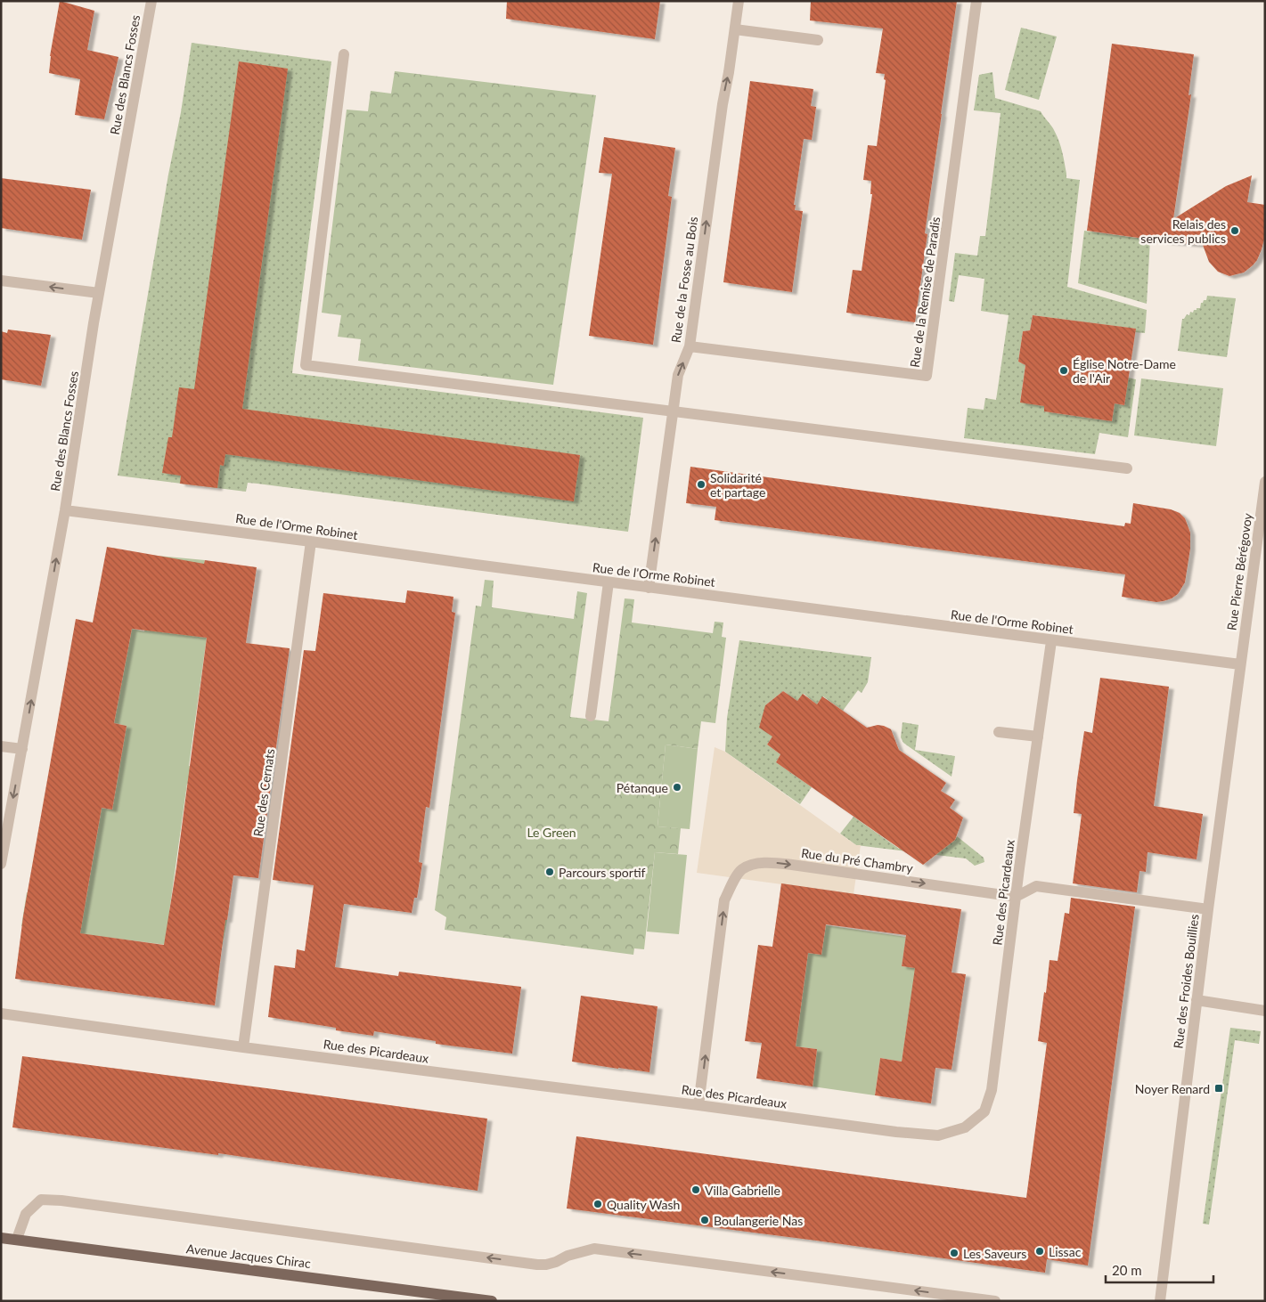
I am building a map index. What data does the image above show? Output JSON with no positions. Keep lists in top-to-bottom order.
{
  "streets": {
    "main road": ["Avenue Jacques Chirac"],
    "street": [
      "Rue des Blancs Fosses",
      "Rue de la Fosse au Bois",
      "Rue de la Remise de Paradis",
      "Rue de l'Orme Robinet",
      "Rue Pierre Bérégovoy",
      "Rue des Cernats",
      "Rue du Pré Chambry",
      "Rue des Picardeaux",
      "Rue des Froides Bouillies"
    ]
  },
  "crossings": [
    ["Rue des Blancs Fosses", "Rue de l'Orme Robinet"],
    ["Rue de la Fosse au Bois", "Rue de la Remise de Paradis"],
    ["Rue de la Fosse au Bois", "Rue de l'Orme Robinet"],
    ["Rue de l'Orme Robinet", "Rue Pierre Bérégovoy"],
    ["Rue de l'Orme Robinet", "Rue des Cernats"],
    ["Rue de l'Orme Robinet", "Rue des Picardeaux"],
    ["Rue de l'Orme Robinet", "Rue des Froides Bouillies"],
    ["Rue Pierre Bérégovoy", "Rue des Froides Bouillies"],
    ["Rue des Cernats", "Rue des Picardeaux"],
    ["Rue du Pré Chambry", "Rue des Picardeaux"]
  ],
  "one_way": ["Rue de la Fosse au Bois"],
  "parks": ["Le Green"],
  "places": {
    "other": [
      "Relais des services publics",
      "Église Notre-Dame de l'Air",
      "Solidarité et partage",
      "Pétanque",
      "Parcours sportif",
      "Villa Gabrielle",
      "Quality Wash",
      "Boulangerie Nas",
      "Lissac",
      "Les Saveurs"
    ],
    "transit": ["Noyer Renard"]
  },
  "scale_bar": "20 m"
}
